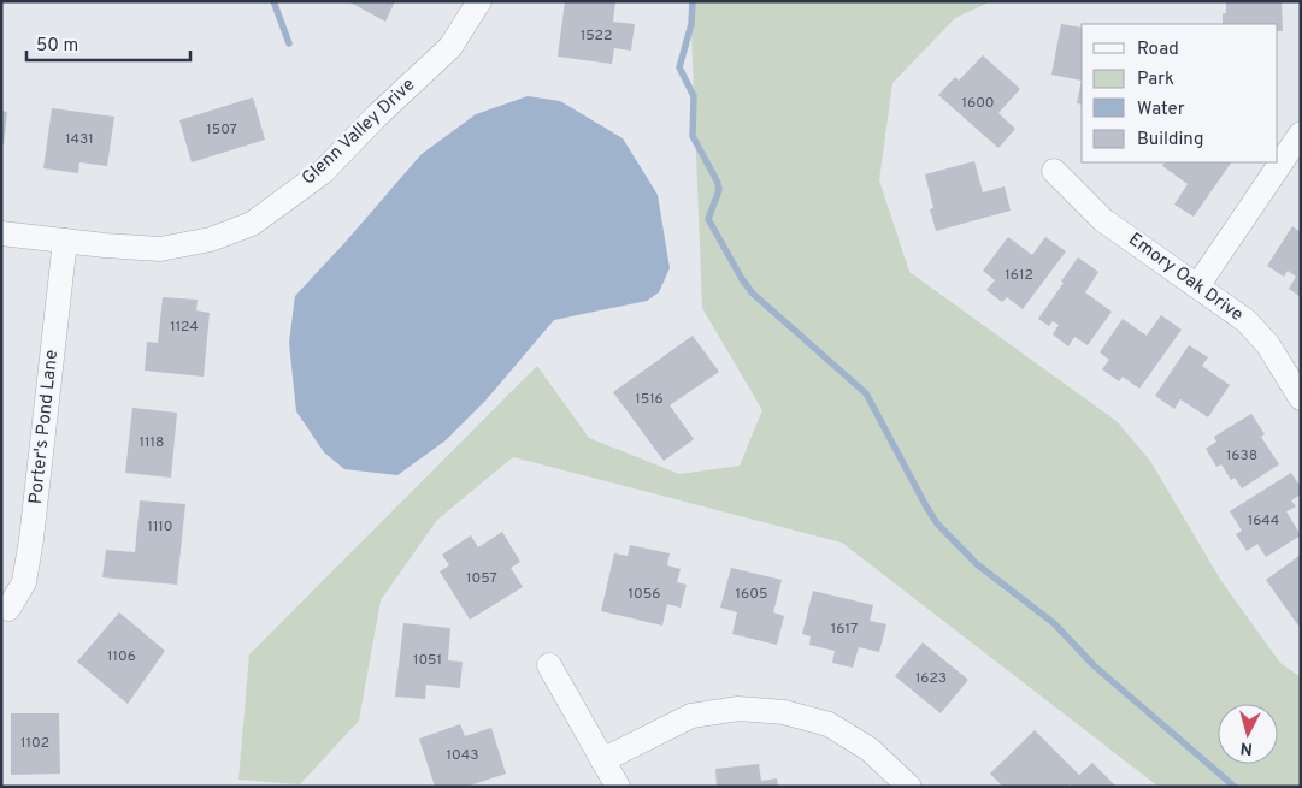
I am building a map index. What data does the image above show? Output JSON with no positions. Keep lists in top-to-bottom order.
{
  "streets": {
    "street": ["Glenn Valley Drive", "Emory Oak Drive", "Porter's Pond Lane"]
  },
  "crossings": [
    ["Glenn Valley Drive", "Porter's Pond Lane"]
  ],
  "house_numbers": [
    "1522",
    "1600",
    "1507",
    "1431",
    "1612",
    "1124",
    "1516",
    "1118",
    "1638",
    "1644",
    "1110",
    "1057",
    "1056",
    "1605",
    "1617",
    "1106",
    "1051",
    "1623",
    "1102",
    "1043"
  ],
  "legend": [
    "Road",
    "Park",
    "Water",
    "Building"
  ],
  "scale_bar": "50 m",
  "north": "bottom"
}
